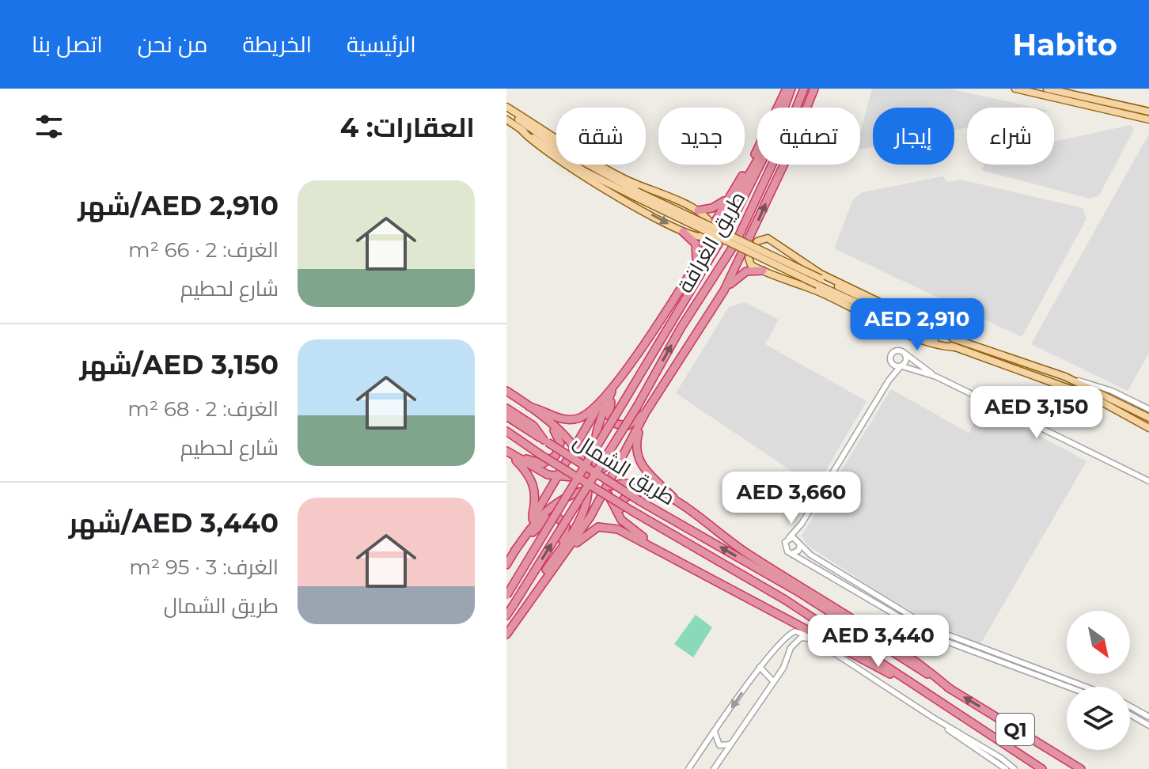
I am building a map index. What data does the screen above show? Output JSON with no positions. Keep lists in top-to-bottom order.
{
  "streets": {
    "highway": ["طريق الغرافة", "طريق الشمال", "Q1"]
  },
  "north": "bottom right",
  "page": {
    "header": "Habito",
    "nav": [
      "الرئيسية",
      "الخريطة",
      "من نحن",
      "اتصل بنا"
    ],
    "heading": "العقارات: 4",
    "chip": [
      "شراء",
      "إيجار",
      "تصفية",
      "جديد",
      "شقة"
    ],
    "list": [
      {
        "name": "AED 2,910/شهر",
        "note": "الغرف: 2 · 66 m² · شارع لحطيم"
      },
      {
        "name": "AED 3,150/شهر",
        "note": "الغرف: 2 · 68 m² · شارع لحطيم"
      },
      {
        "name": "AED 3,440/شهر",
        "note": "الغرف: 3 · 95 m² · طريق الشمال"
      }
    ],
    "price": [
      "AED 2,910",
      "AED 3,150",
      "AED 3,660",
      "AED 3,440"
    ]
  }
}
